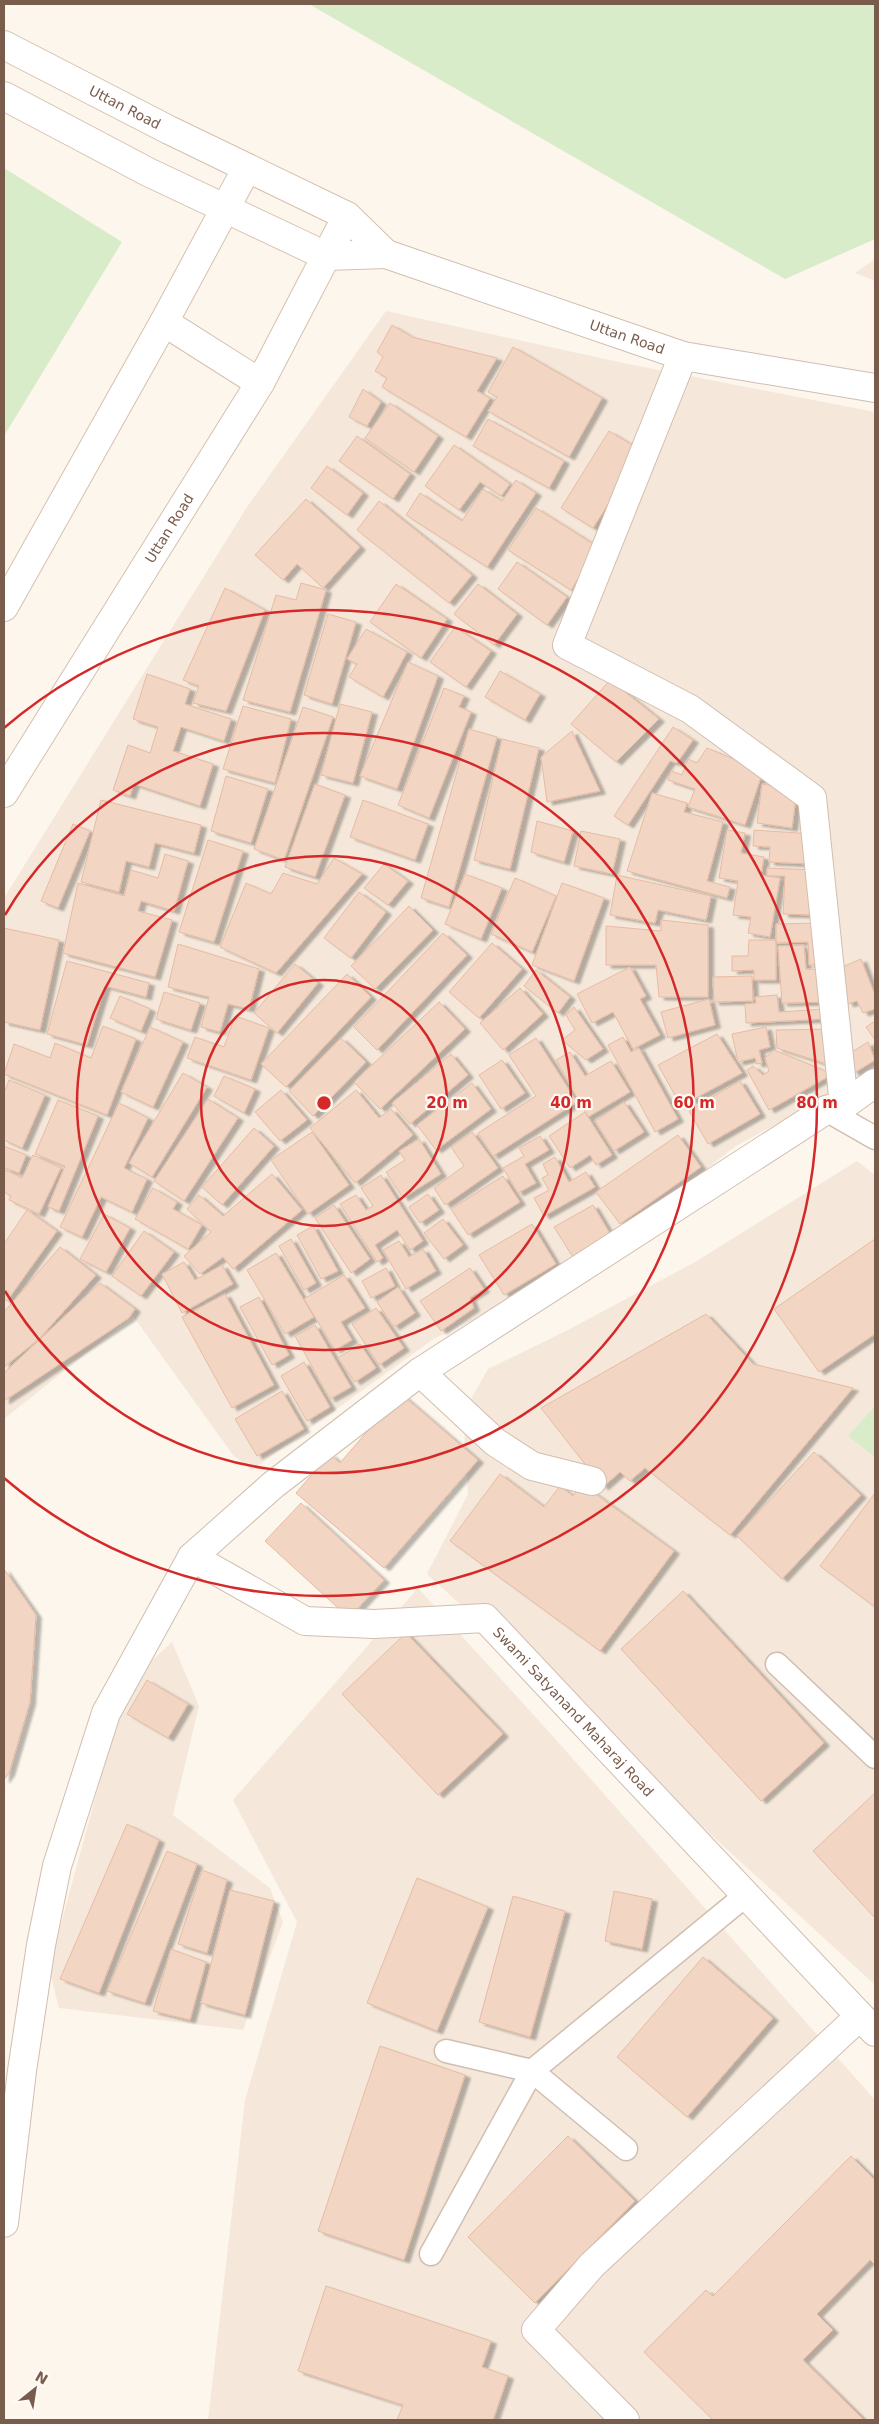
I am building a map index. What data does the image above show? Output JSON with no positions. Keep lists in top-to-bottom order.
{
  "streets": {
    "street": ["Uttan Road", "Swami Satyanand Maharaj Road"]
  },
  "north": "top right",
  "rings": [
    "20 m",
    "40 m",
    "60 m",
    "80 m"
  ]
}
